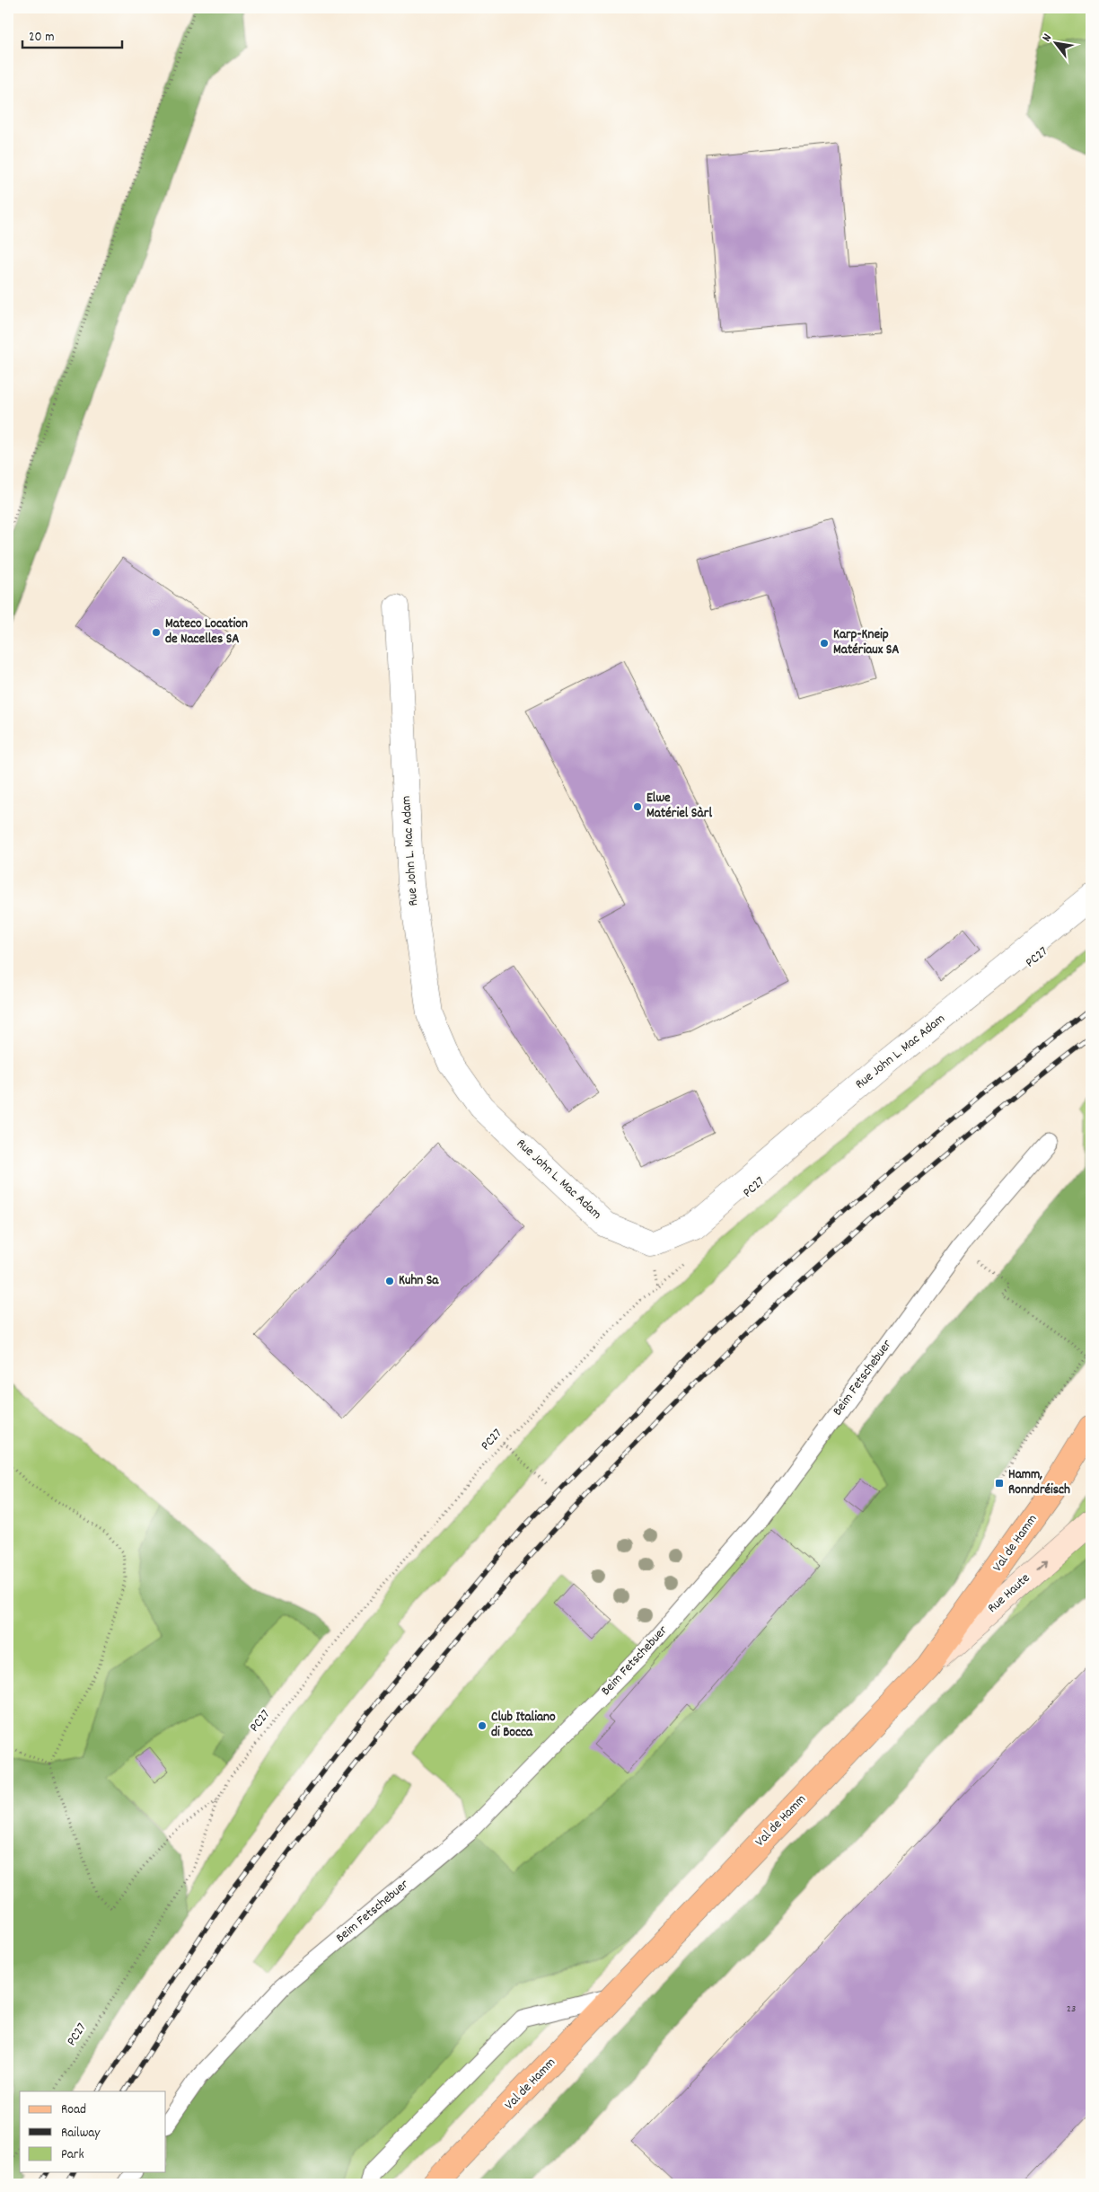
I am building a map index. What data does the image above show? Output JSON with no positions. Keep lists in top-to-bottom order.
{
  "streets": {
    "main road": ["Val de Hamm", "Rue Haute"],
    "street": ["Rue John L. Mac Adam"],
    "lane": ["Beim Fetschebuer"],
    "path": ["PC27"]
  },
  "crossings": [
    ["Val de Hamm", "Rue Haute"]
  ],
  "one_way": ["Rue Haute"],
  "places": {
    "other": [
      "Mateco Location de Nacelles SA",
      "Karp-Kneip Matériaux SA",
      "Elwe Matériel Sàrl",
      "Kuhn Sa",
      "Club Italiano di Bocca"
    ],
    "transit": ["Hamm, Ronndréisch"]
  },
  "house_numbers": ["23"],
  "legend": ["Road", "Railway", "Park"],
  "scale_bar": "20 m",
  "north": "top left"
}
